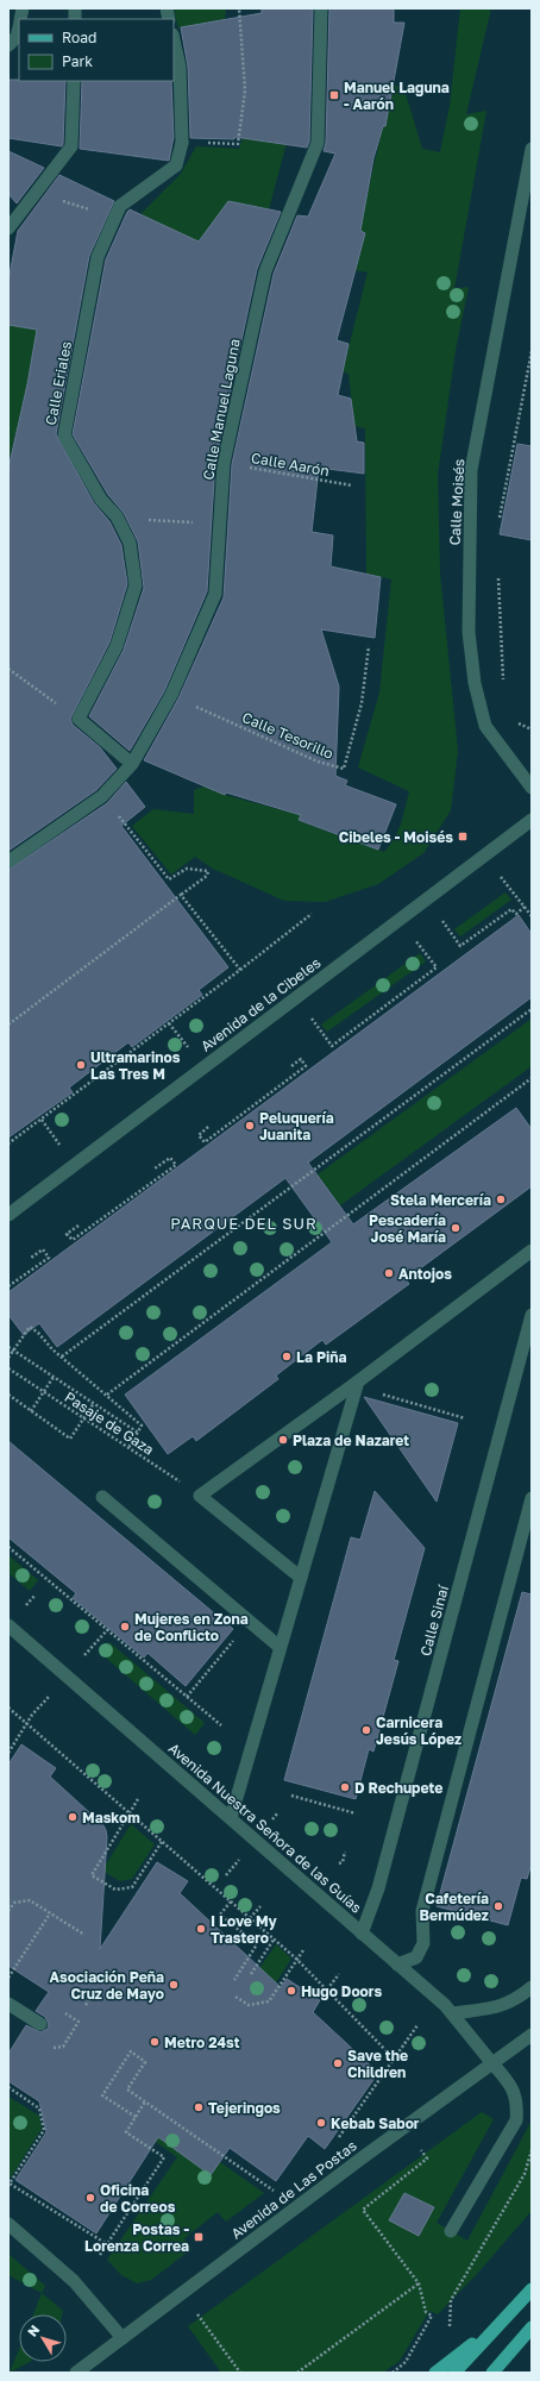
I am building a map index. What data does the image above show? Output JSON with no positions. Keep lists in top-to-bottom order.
{
  "streets": {
    "street": [
      "Calle Eriales",
      "Calle Manuel Laguna",
      "Calle Moisés",
      "Avenida de la Cibeles",
      "Calle Sinaí",
      "Avenida Nuestra Señora de las Guías",
      "Avenida de Las Postas"
    ],
    "path": ["Calle Aarón", "Calle Tesorillo", "Pasaje de Gaza"]
  },
  "crossings": [
    ["Calle Manuel Laguna", "Calle Aarón"],
    ["Calle Sinaí", "Avenida Nuestra Señora de las Guías"],
    ["Avenida Nuestra Señora de las Guías", "Avenida de Las Postas"]
  ],
  "districts": ["PARQUE DEL SUR"],
  "places": {
    "transit": ["Manuel Laguna - Aarón", "Cibeles - Moisés", "Postas - Lorenza Correa"],
    "other": [
      "Ultramarinos Las Tres M",
      "Peluquería Juanita",
      "Stela Mercería",
      "Pescadería José María",
      "Antojos",
      "La Piña",
      "Plaza de Nazaret",
      "Mujeres en Zona de Conflicto",
      "Carnicera Jesús López",
      "D Rechupete",
      "Maskom",
      "Cafetería Bermúdez",
      "I Love My Trastero",
      "Asociación Peña Cruz de Mayo",
      "Hugo Doors",
      "Metro 24st",
      "Save the Children",
      "Tejeringos",
      "Kebab Sabor",
      "Oficina de Correos"
    ]
  },
  "legend": ["Road", "Park"],
  "north": "top left"
}
